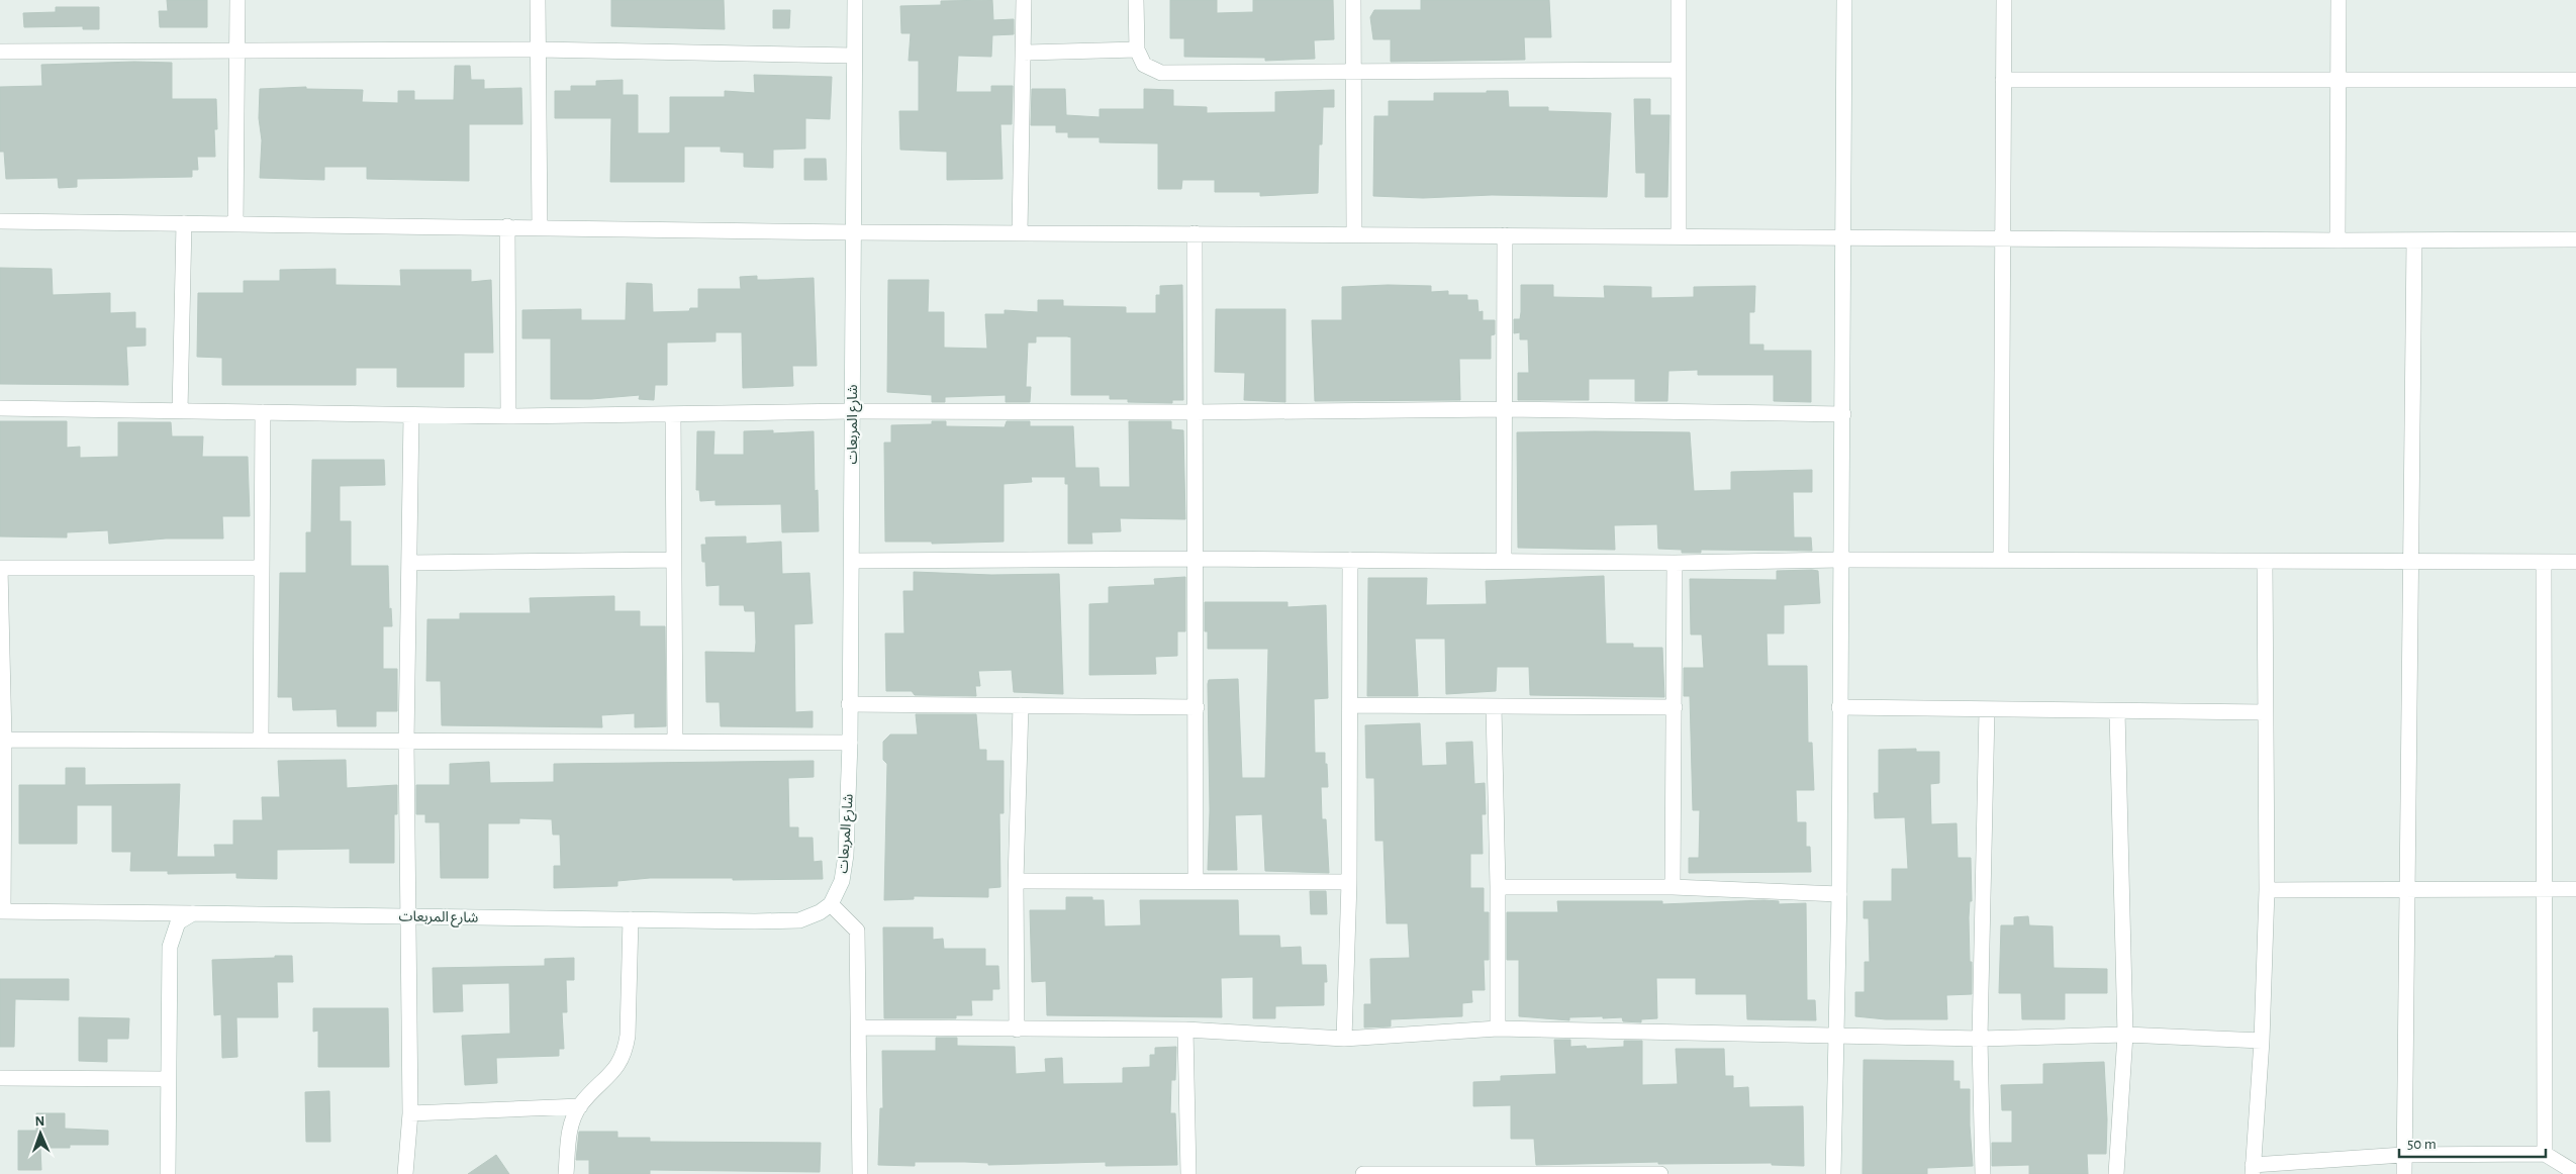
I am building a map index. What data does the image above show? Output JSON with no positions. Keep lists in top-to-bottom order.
{
  "streets": {
    "street": ["شارع المربعات"]
  },
  "scale_bar": "50 m",
  "north": "top"
}
